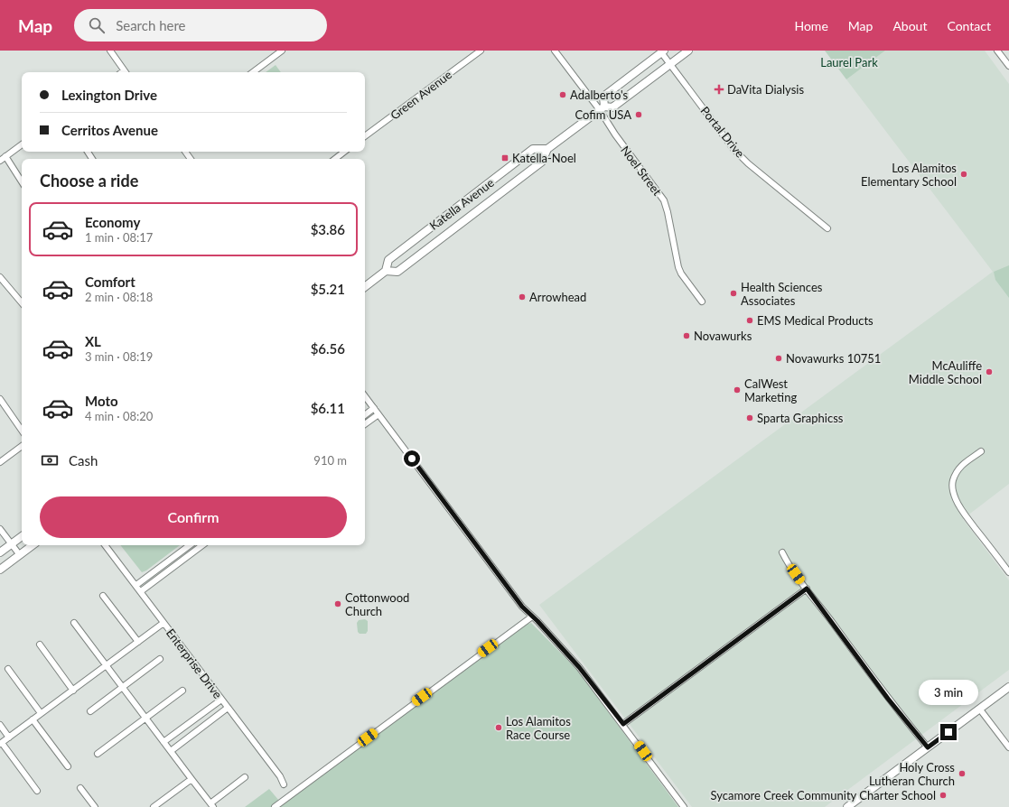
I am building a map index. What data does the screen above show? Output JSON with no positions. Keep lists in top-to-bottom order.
{
  "streets": {
    "main road": ["Katella Avenue"],
    "street": [
      "Green Avenue",
      "Portal Drive",
      "Noel Street",
      "Enterprise Drive"
    ]
  },
  "crossings": [
    ["Portal Drive", "Katella Avenue"],
    ["Noel Street", "Katella Avenue"]
  ],
  "parks": ["Laurel Park"],
  "places": {
    "health": ["DaVita Dialysis"],
    "other": [
      "Adalberto's",
      "Cofim USA",
      "Los Alamitos Elementary School",
      "Health Sciences Associates",
      "Arrowhead",
      "EMS Medical Products",
      "Novawurks",
      "Novawurks 10751",
      "McAuliffe Middle School",
      "CalWest Marketing",
      "Sparta Graphicss",
      "Cottonwood Church",
      "Los Alamitos Race Course",
      "Holy Cross Lutheran Church",
      "Sycamore Creek Community Charter School"
    ],
    "transit": ["Katella-Noel"]
  },
  "page": {
    "header": "Map",
    "search": "Search here",
    "nav": [
      "Home",
      "Map",
      "About",
      "Contact"
    ],
    "banner": ["Lexington Drive", "Cerritos Avenue"],
    "heading": "Choose a ride",
    "list": [
      {
        "name": "Economy",
        "note": "1 min · 08:17",
        "value": "$3.86"
      },
      {
        "name": "Comfort",
        "note": "2 min · 08:18",
        "value": "$5.21"
      },
      {
        "name": "XL",
        "note": "3 min · 08:19",
        "value": "$6.56"
      },
      {
        "name": "Moto",
        "note": "4 min · 08:20",
        "value": "$6.11"
      }
    ],
    "pay": ["Cash", "910 m"],
    "buttons": "Confirm",
    "bubble": "3 min"
  }
}
